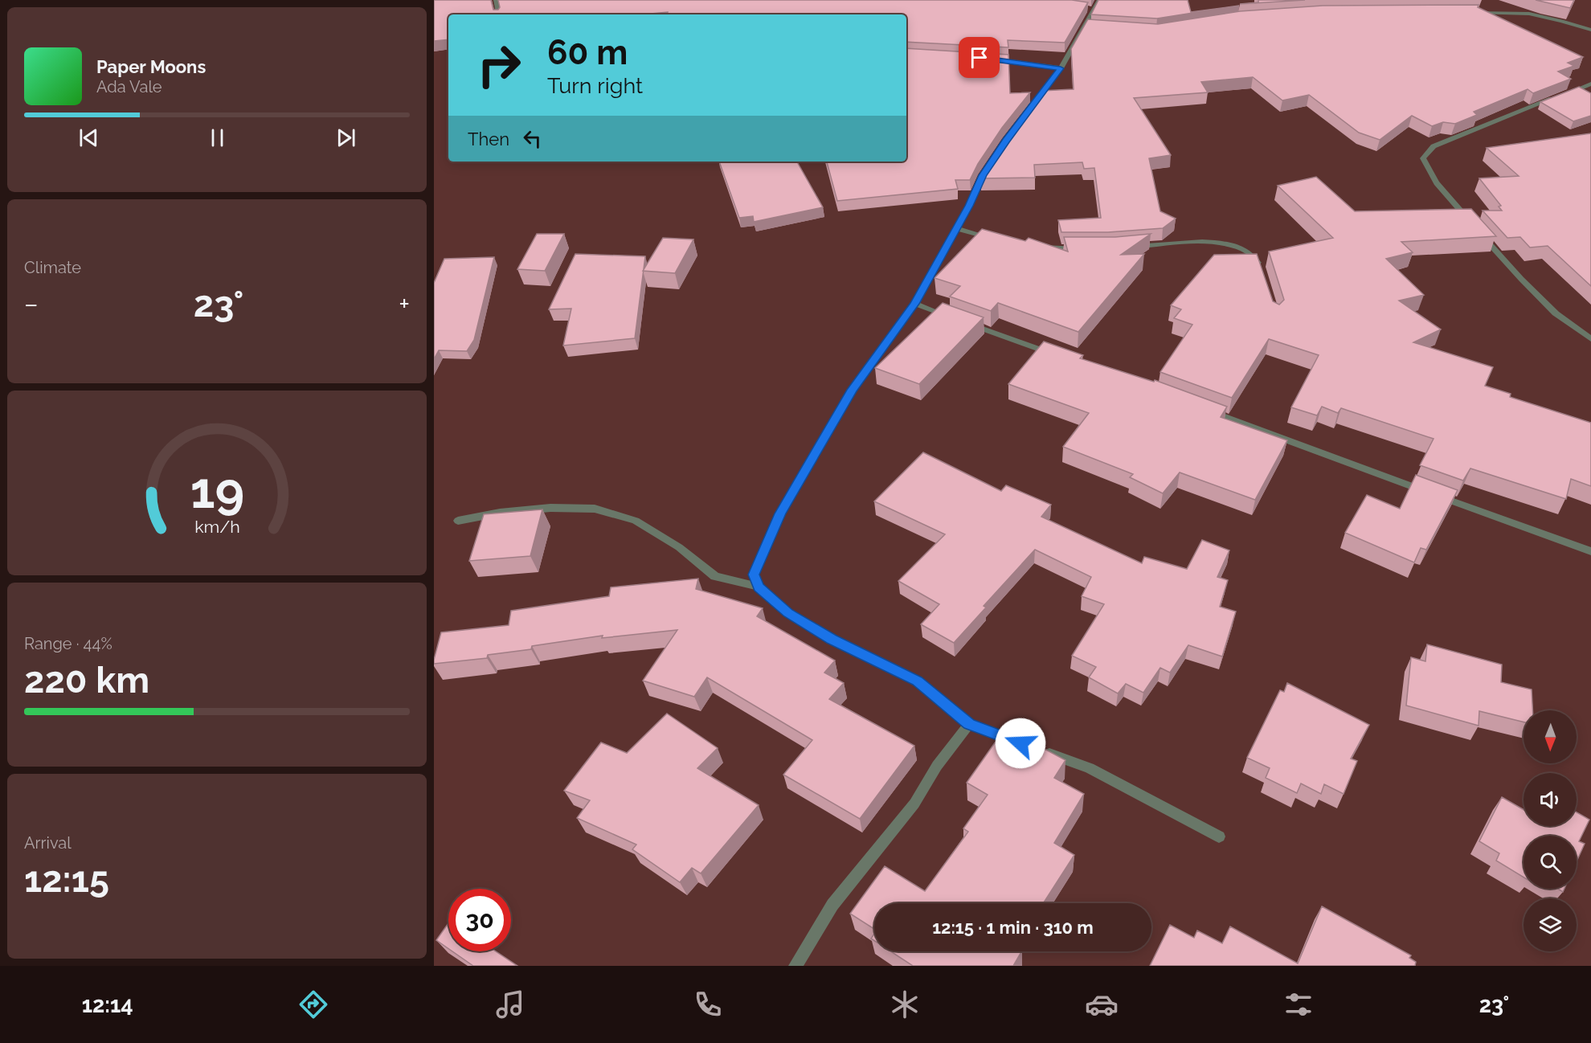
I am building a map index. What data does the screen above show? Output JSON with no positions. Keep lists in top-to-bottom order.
{
  "north": "bottom",
  "page": {
    "turn": ["60 m", "Turn right"],
    "song": ["Paper Moons", "Ada Vale"],
    "then": "Then",
    "tile": [
      "Climate",
      ["Range · 44%", "220 km"],
      ["Arrival", "12:15"]
    ],
    "heat": ["−", "23°", "+"],
    "limit": "30",
    "trip": "12:15 · 1 min · 310 m",
    "tabs": ["12:14", "23°"],
    "gauge": ["19", "km/h"]
  }
}
